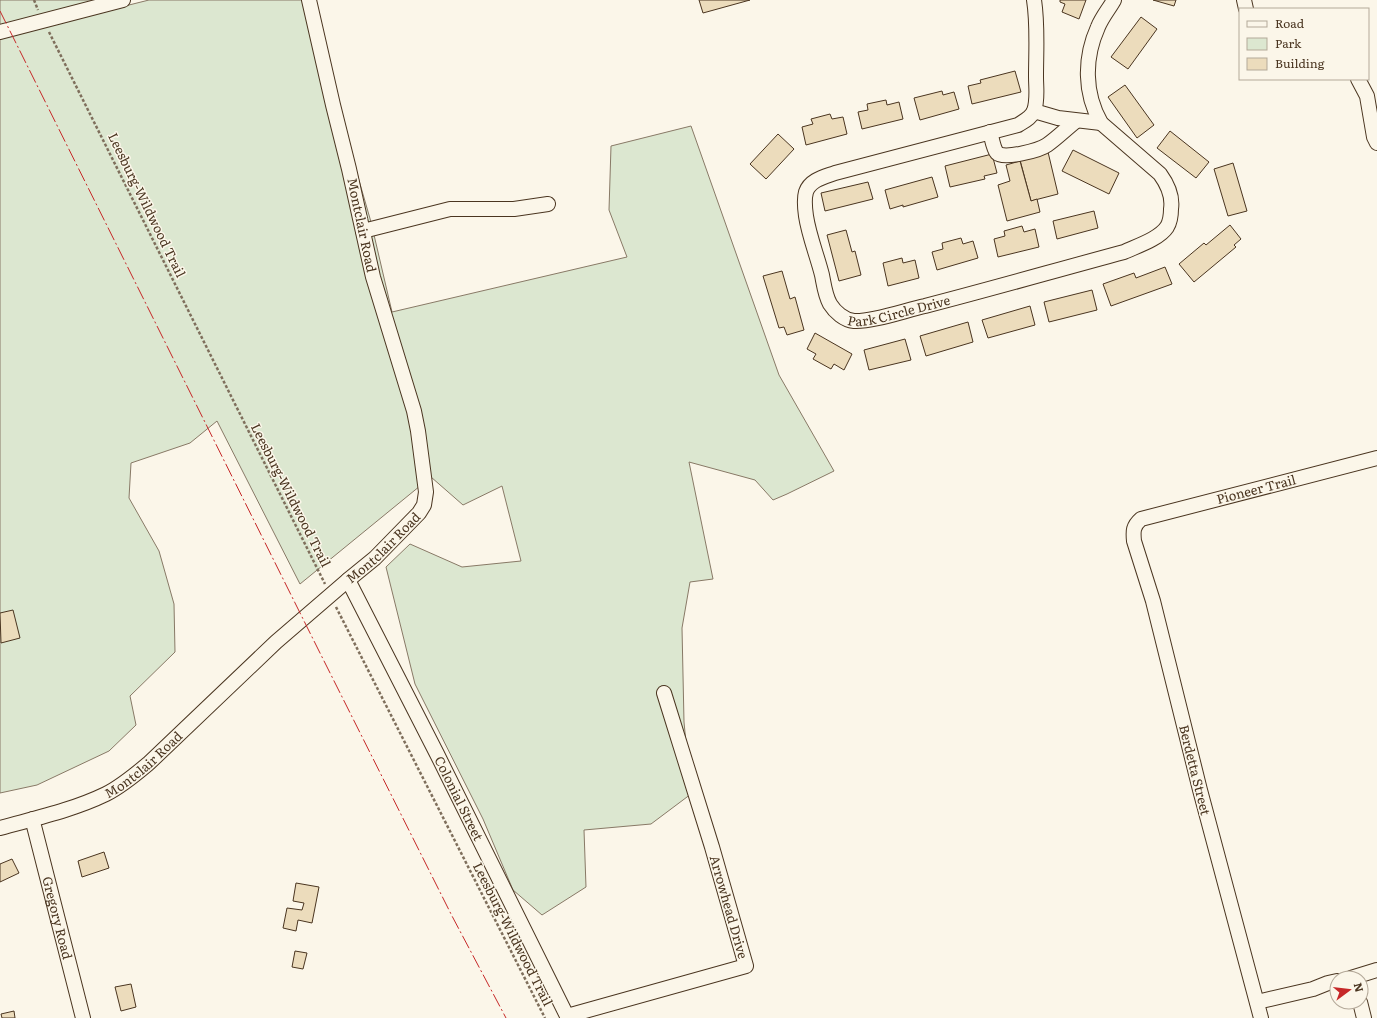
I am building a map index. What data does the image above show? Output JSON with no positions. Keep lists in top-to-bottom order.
{
  "streets": {
    "street": [
      "Montclair Road",
      "Park Circle Drive",
      "Pioneer Trail",
      "Berdetta Street",
      "Colonial Street",
      "Arrowhead Drive",
      "Gregory Road"
    ],
    "path": ["Leesburg-Wildwood Trail"]
  },
  "crossings": [
    ["Leesburg-Wildwood Trail", "Montclair Road"],
    ["Montclair Road", "Colonial Street"],
    ["Montclair Road", "Gregory Road"],
    ["Pioneer Trail", "Berdetta Street"],
    ["Colonial Street", "Arrowhead Drive"]
  ],
  "legend": ["Road", "Park", "Building"],
  "north": "right"
}
